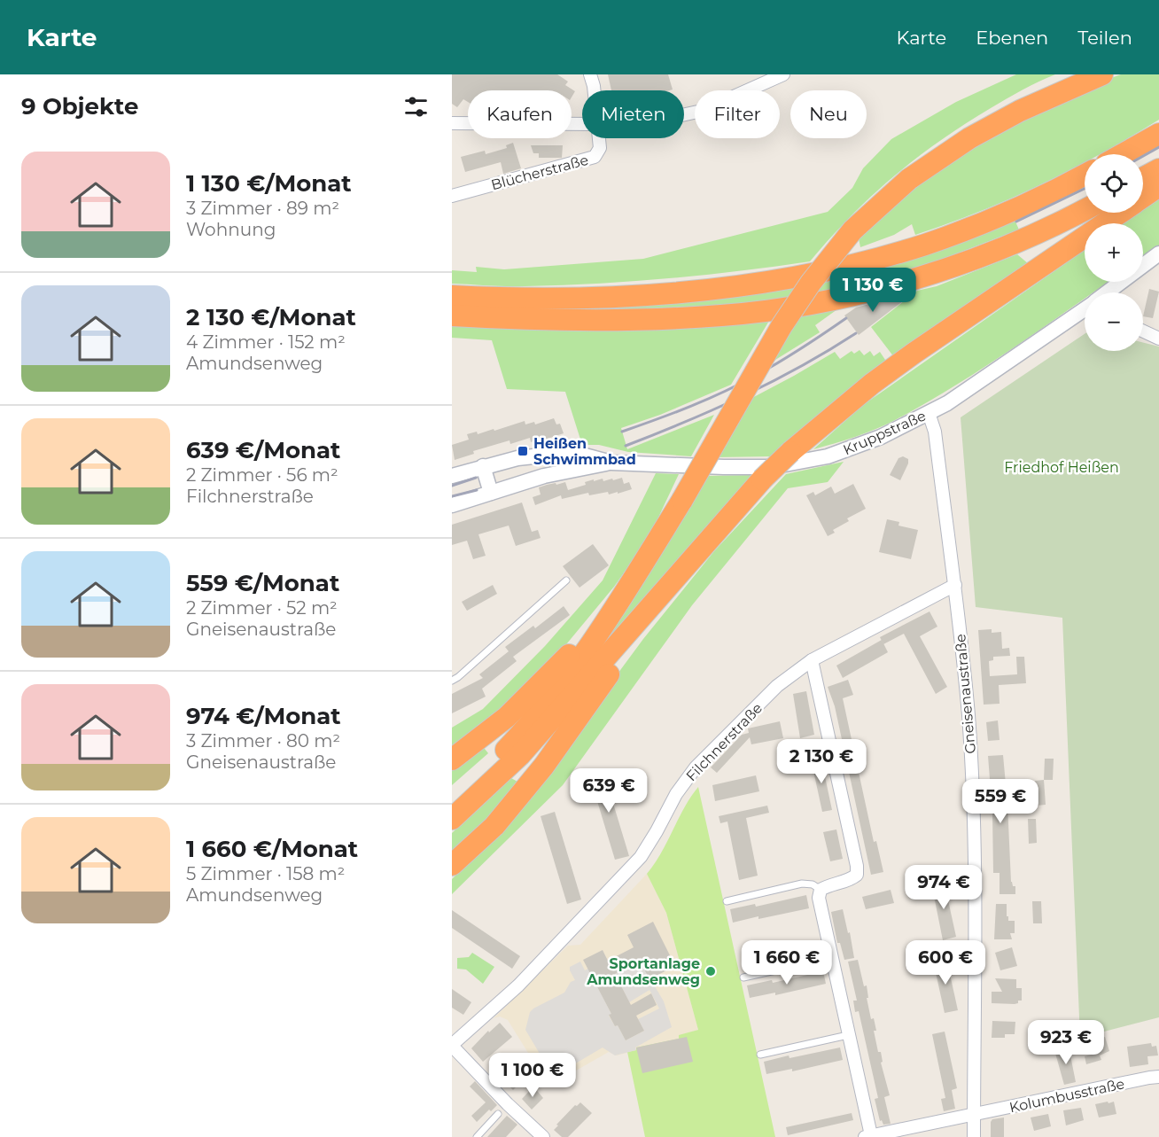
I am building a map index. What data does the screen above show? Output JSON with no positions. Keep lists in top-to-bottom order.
{
  "streets": {
    "street": [
      "Blücherstraße",
      "Kruppstraße",
      "Gneisenaustraße",
      "Filchnerstraße",
      "Kolumbusstraße"
    ]
  },
  "crossings": [
    ["Kruppstraße", "Gneisenaustraße"],
    ["Gneisenaustraße", "Filchnerstraße"],
    ["Gneisenaustraße", "Kolumbusstraße"]
  ],
  "parks": ["Friedhof Heißen"],
  "places": {
    "transit": ["Heißen Schwimmbad"],
    "other": ["Sportanlage Amundsenweg"]
  },
  "page": {
    "header": "Karte",
    "nav": ["Karte", "Ebenen", "Teilen"],
    "heading": "9 Objekte",
    "chip": [
      "Kaufen",
      "Mieten",
      "Filter",
      "Neu"
    ],
    "list": [
      {
        "name": "1 130 €/Monat",
        "note": "3 Zimmer · 89 m² · Wohnung"
      },
      {
        "name": "2 130 €/Monat",
        "note": "4 Zimmer · 152 m² · Amundsenweg"
      },
      {
        "name": "639 €/Monat",
        "note": "2 Zimmer · 56 m² · Filchnerstraße"
      },
      {
        "name": "559 €/Monat",
        "note": "2 Zimmer · 52 m² · Gneisenaustraße"
      },
      {
        "name": "974 €/Monat",
        "note": "3 Zimmer · 80 m² · Gneisenaustraße"
      },
      {
        "name": "1 660 €/Monat",
        "note": "5 Zimmer · 158 m² · Amundsenweg"
      }
    ],
    "map_buttons": ["+", "−"],
    "price": [
      "1 130 €",
      "2 130 €",
      "639 €",
      "559 €",
      "974 €",
      "1 660 €",
      "600 €",
      "923 €",
      "1 100 €"
    ]
  }
}
